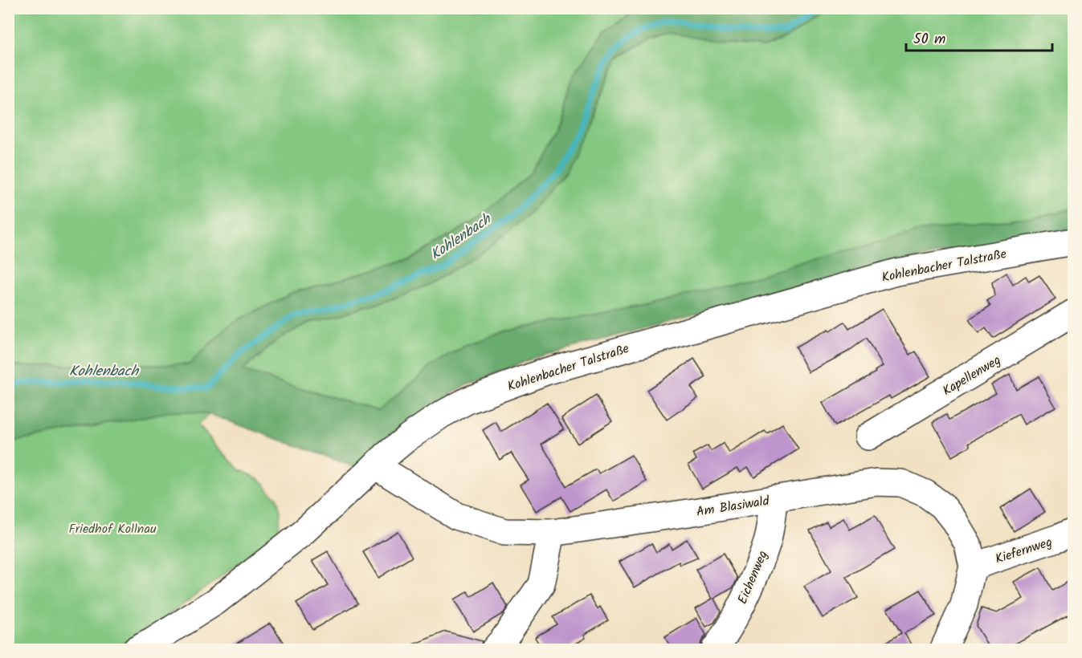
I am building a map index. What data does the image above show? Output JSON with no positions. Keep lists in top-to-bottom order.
{
  "streets": {
    "street": [
      "Kohlenbacher Talstraße",
      "Kapellenweg",
      "Am Blasiwald",
      "Kiefernweg",
      "Eichenweg"
    ]
  },
  "crossings": [
    ["Kohlenbacher Talstraße", "Am Blasiwald"],
    ["Am Blasiwald", "Kiefernweg"],
    ["Am Blasiwald", "Eichenweg"]
  ],
  "water": ["Kohlenbach"],
  "parks": ["Friedhof Kollnau"],
  "scale_bar": "50 m"
}
